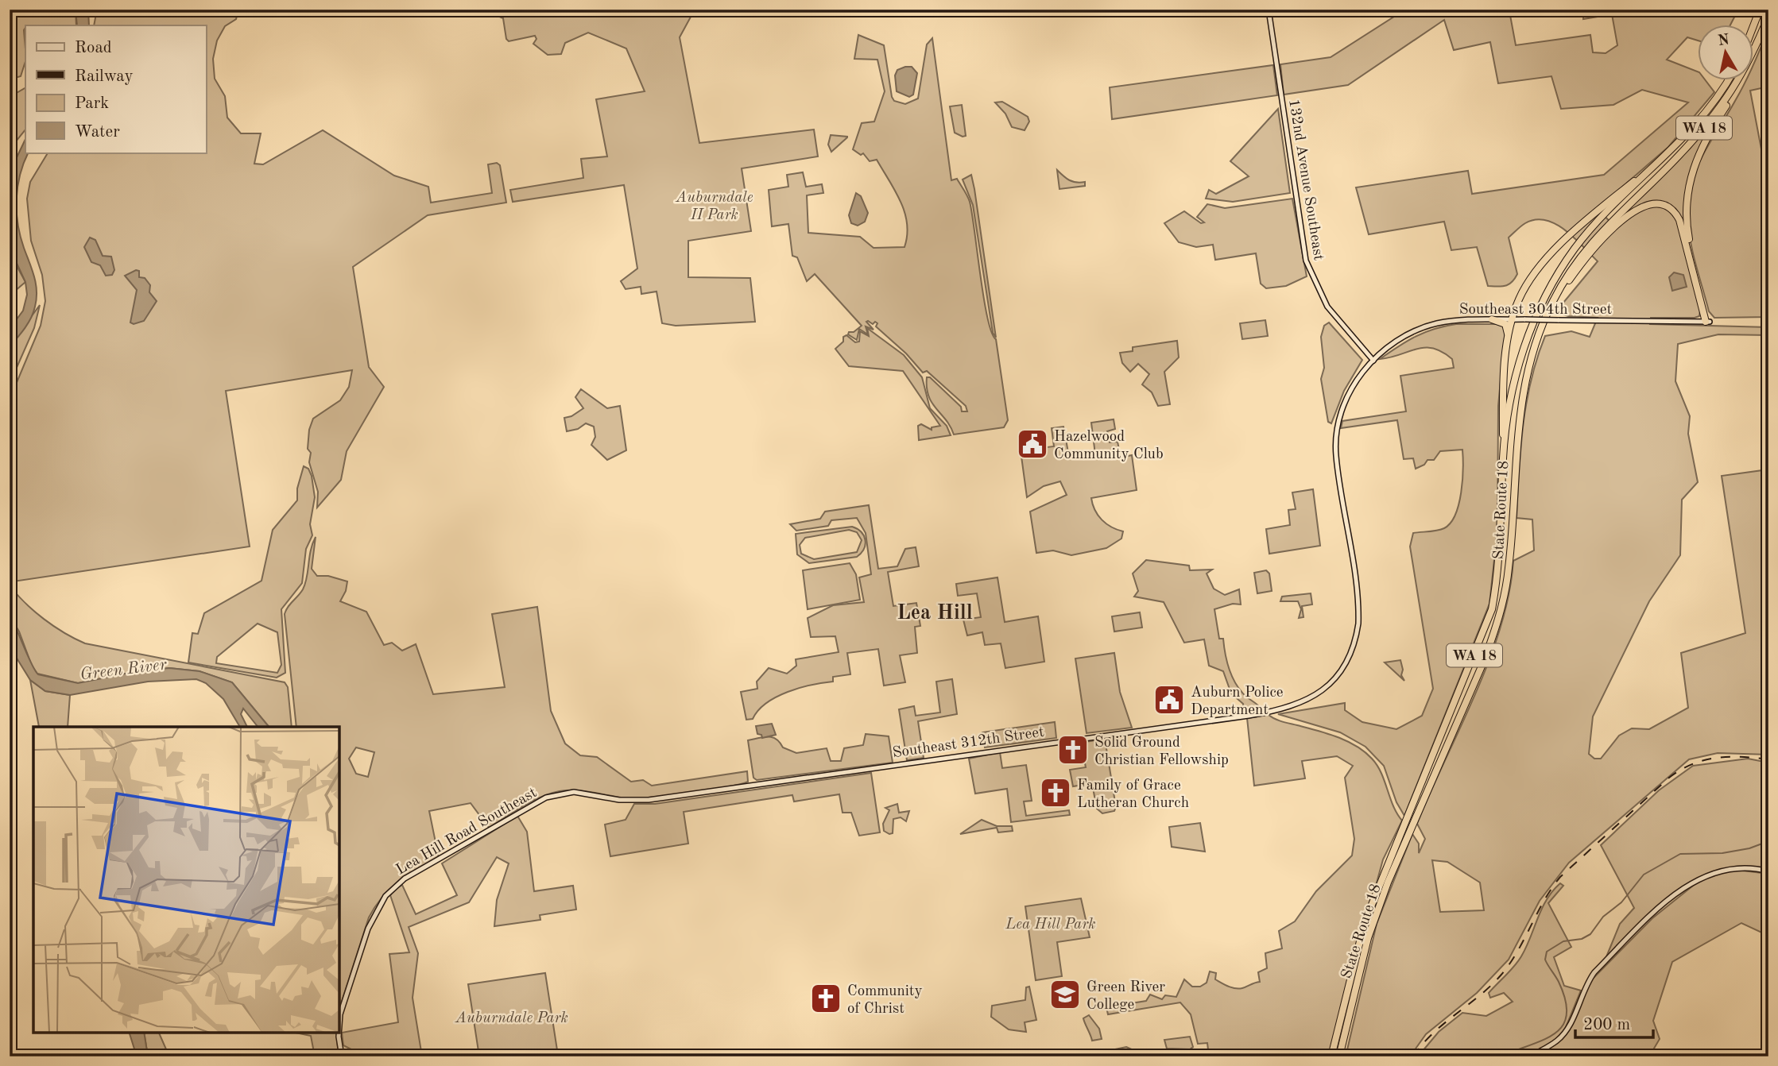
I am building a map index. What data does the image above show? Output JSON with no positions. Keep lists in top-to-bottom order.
{
  "streets": {
    "highway": ["WA 18", "State Route 18"],
    "main road": [
      "132nd Avenue Southeast",
      "Southeast 304th Street",
      "Southeast 312th Street",
      "Lea Hill Road Southeast"
    ]
  },
  "crossings": [
    ["WA 18", "State Route 18"],
    ["132nd Avenue Southeast", "Southeast 304th Street"],
    ["132nd Avenue Southeast", "Southeast 312th Street"],
    ["Southeast 304th Street", "Southeast 312th Street"],
    ["Southeast 312th Street", "Lea Hill Road Southeast"]
  ],
  "districts": ["Lea Hill"],
  "water": ["Green River"],
  "parks": ["Auburndale II Park", "Lea Hill Park", "Auburndale Park"],
  "places": {
    "public building": ["Hazelwood Community Club", "Auburn Police Department"],
    "church": ["Solid Ground Christian Fellowship", "Family of Grace Lutheran Church", "Community of Christ"],
    "school or university": ["Green River College"]
  },
  "legend": [
    "Road",
    "Railway",
    "Park",
    "Water"
  ],
  "scale_bar": "200 m",
  "north": "top"
}
